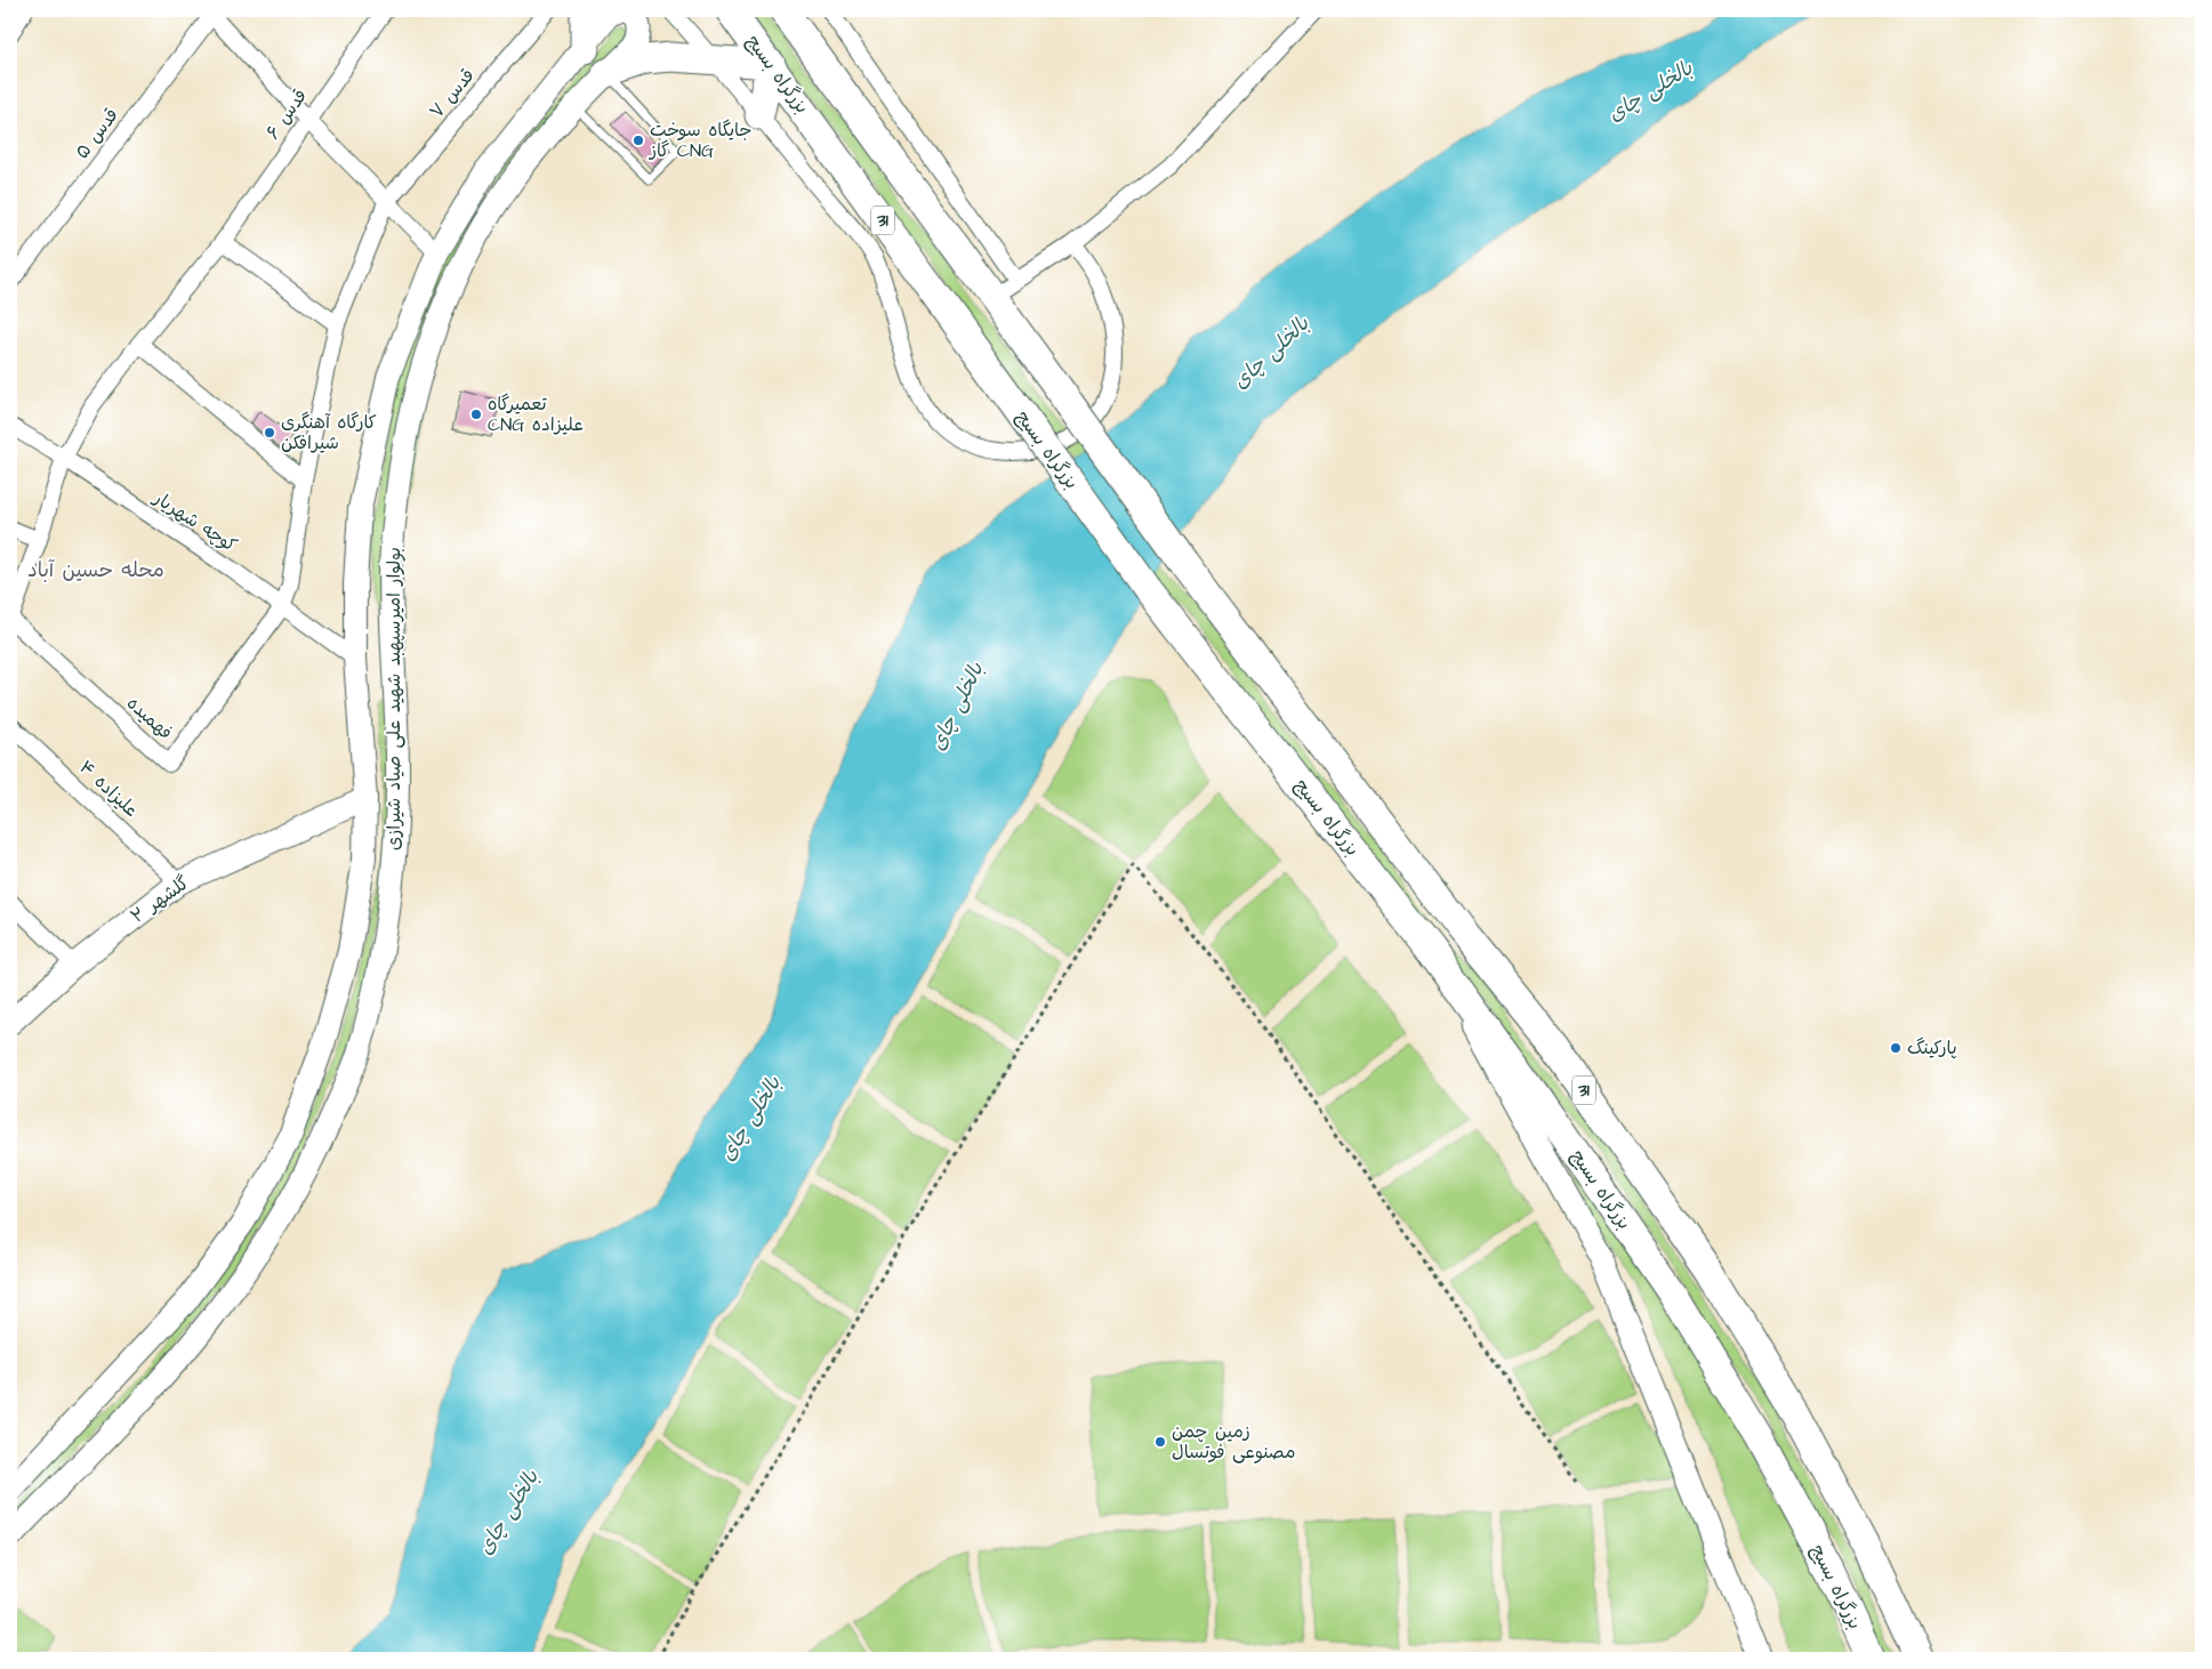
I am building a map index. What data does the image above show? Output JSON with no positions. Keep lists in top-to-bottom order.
{
  "streets": {
    "highway": ["بزرگراه بسیج", "31"],
    "main road": ["بولوار امیرسپهبد شهید علی صیاد شیرازی", "گلشهر ۲"],
    "street": [
      "قدس ۷",
      "قدس ۶",
      "قدس ۵",
      "کوچه شهریار",
      "فهمیده",
      "علیزاده ۴"
    ]
  },
  "crossings": [
    ["قدس ۷", "کوچه شهریار"],
    ["قدس ۷", "فهمیده"],
    ["قدس ۶", "کوچه شهریار"],
    ["قدس ۶", "فهمیده"],
    ["کوچه شهریار", "بولوار امیرسپهبد شهید علی صیاد شیرازی"],
    ["کوچه شهریار", "فهمیده"],
    ["بولوار امیرسپهبد شهید علی صیاد شیرازی", "گلشهر ۲"],
    ["علیزاده ۴", "گلشهر ۲"]
  ],
  "districts": ["محله حسین آباد"],
  "water": ["بالخلی چای"],
  "places": [
    "جایگاه سوخت گاز CNG",
    "تعمیرگاه CNG علیزاده",
    "کارگاه آهنگری شیرافکن",
    "پارکینگ",
    "زمین چمن مصنوعی فوتسال"
  ]
}
